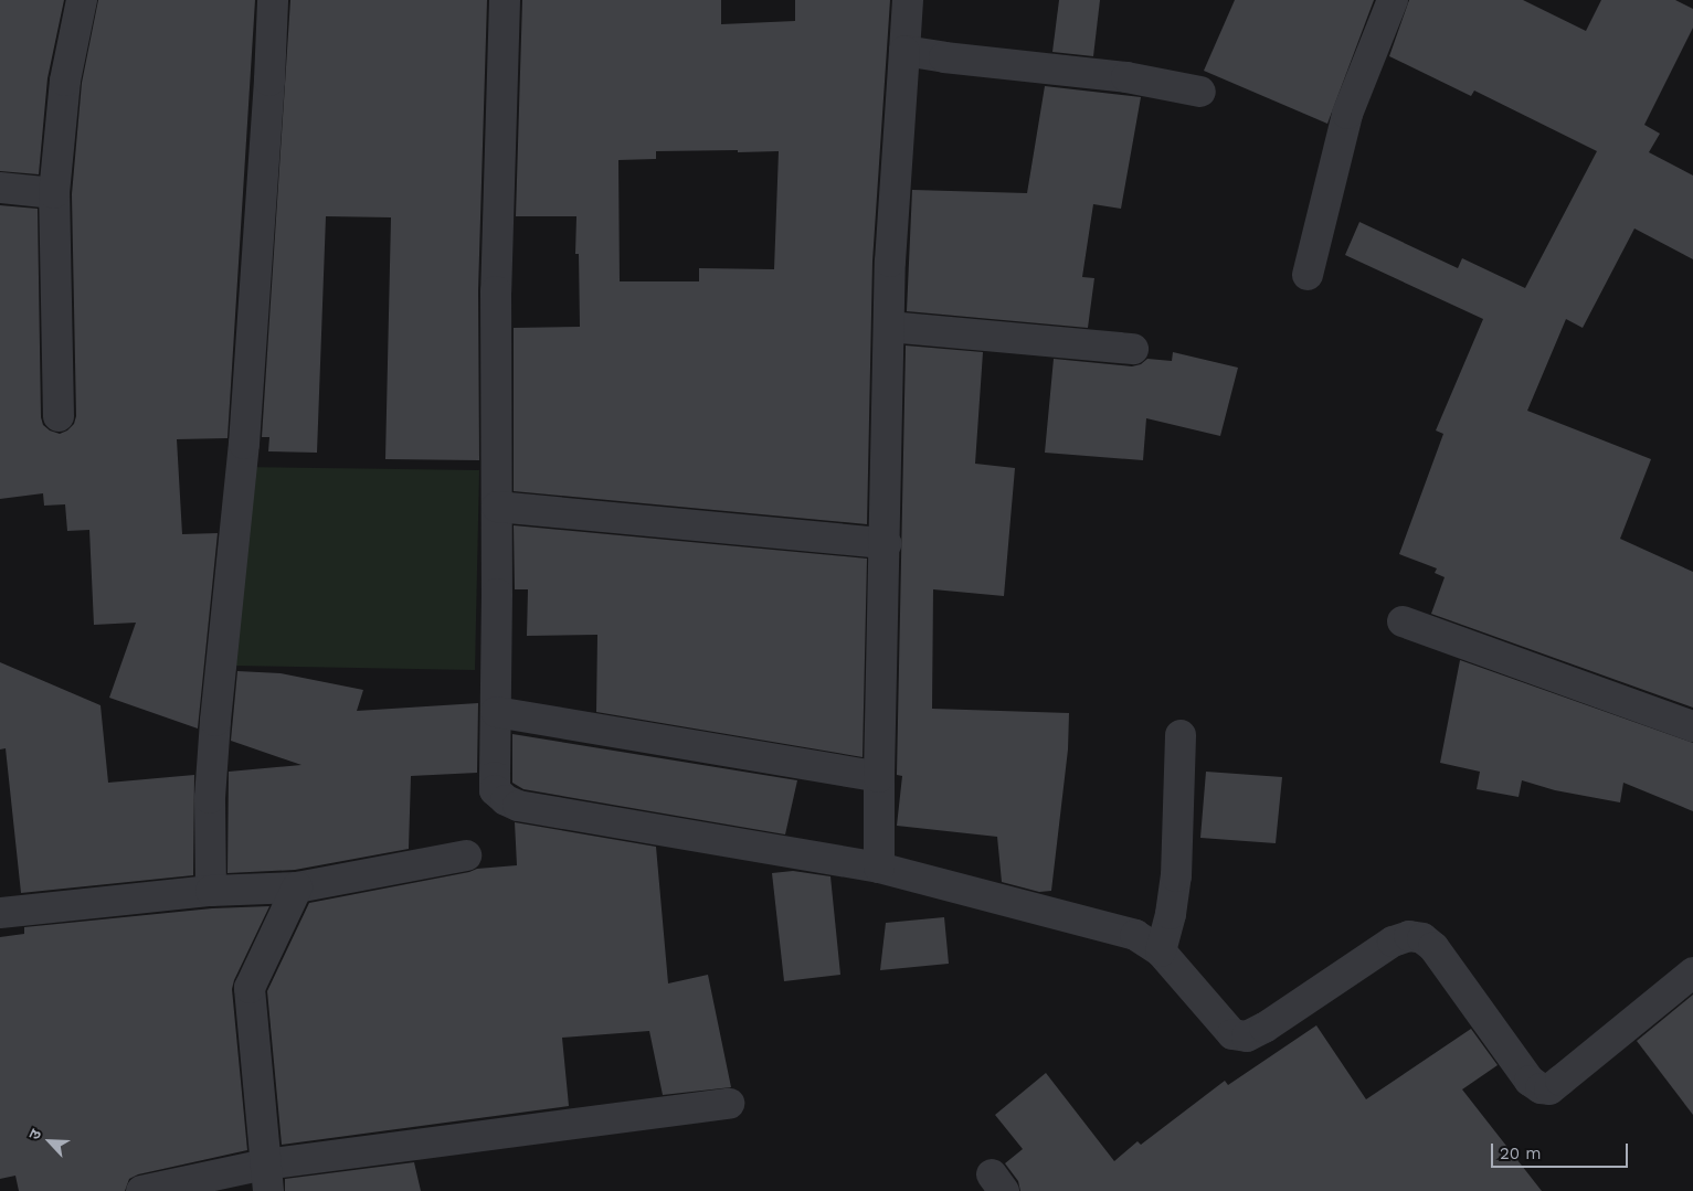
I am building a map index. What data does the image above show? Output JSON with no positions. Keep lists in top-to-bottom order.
{
  "scale_bar": "20 m",
  "north": "top left"
}
